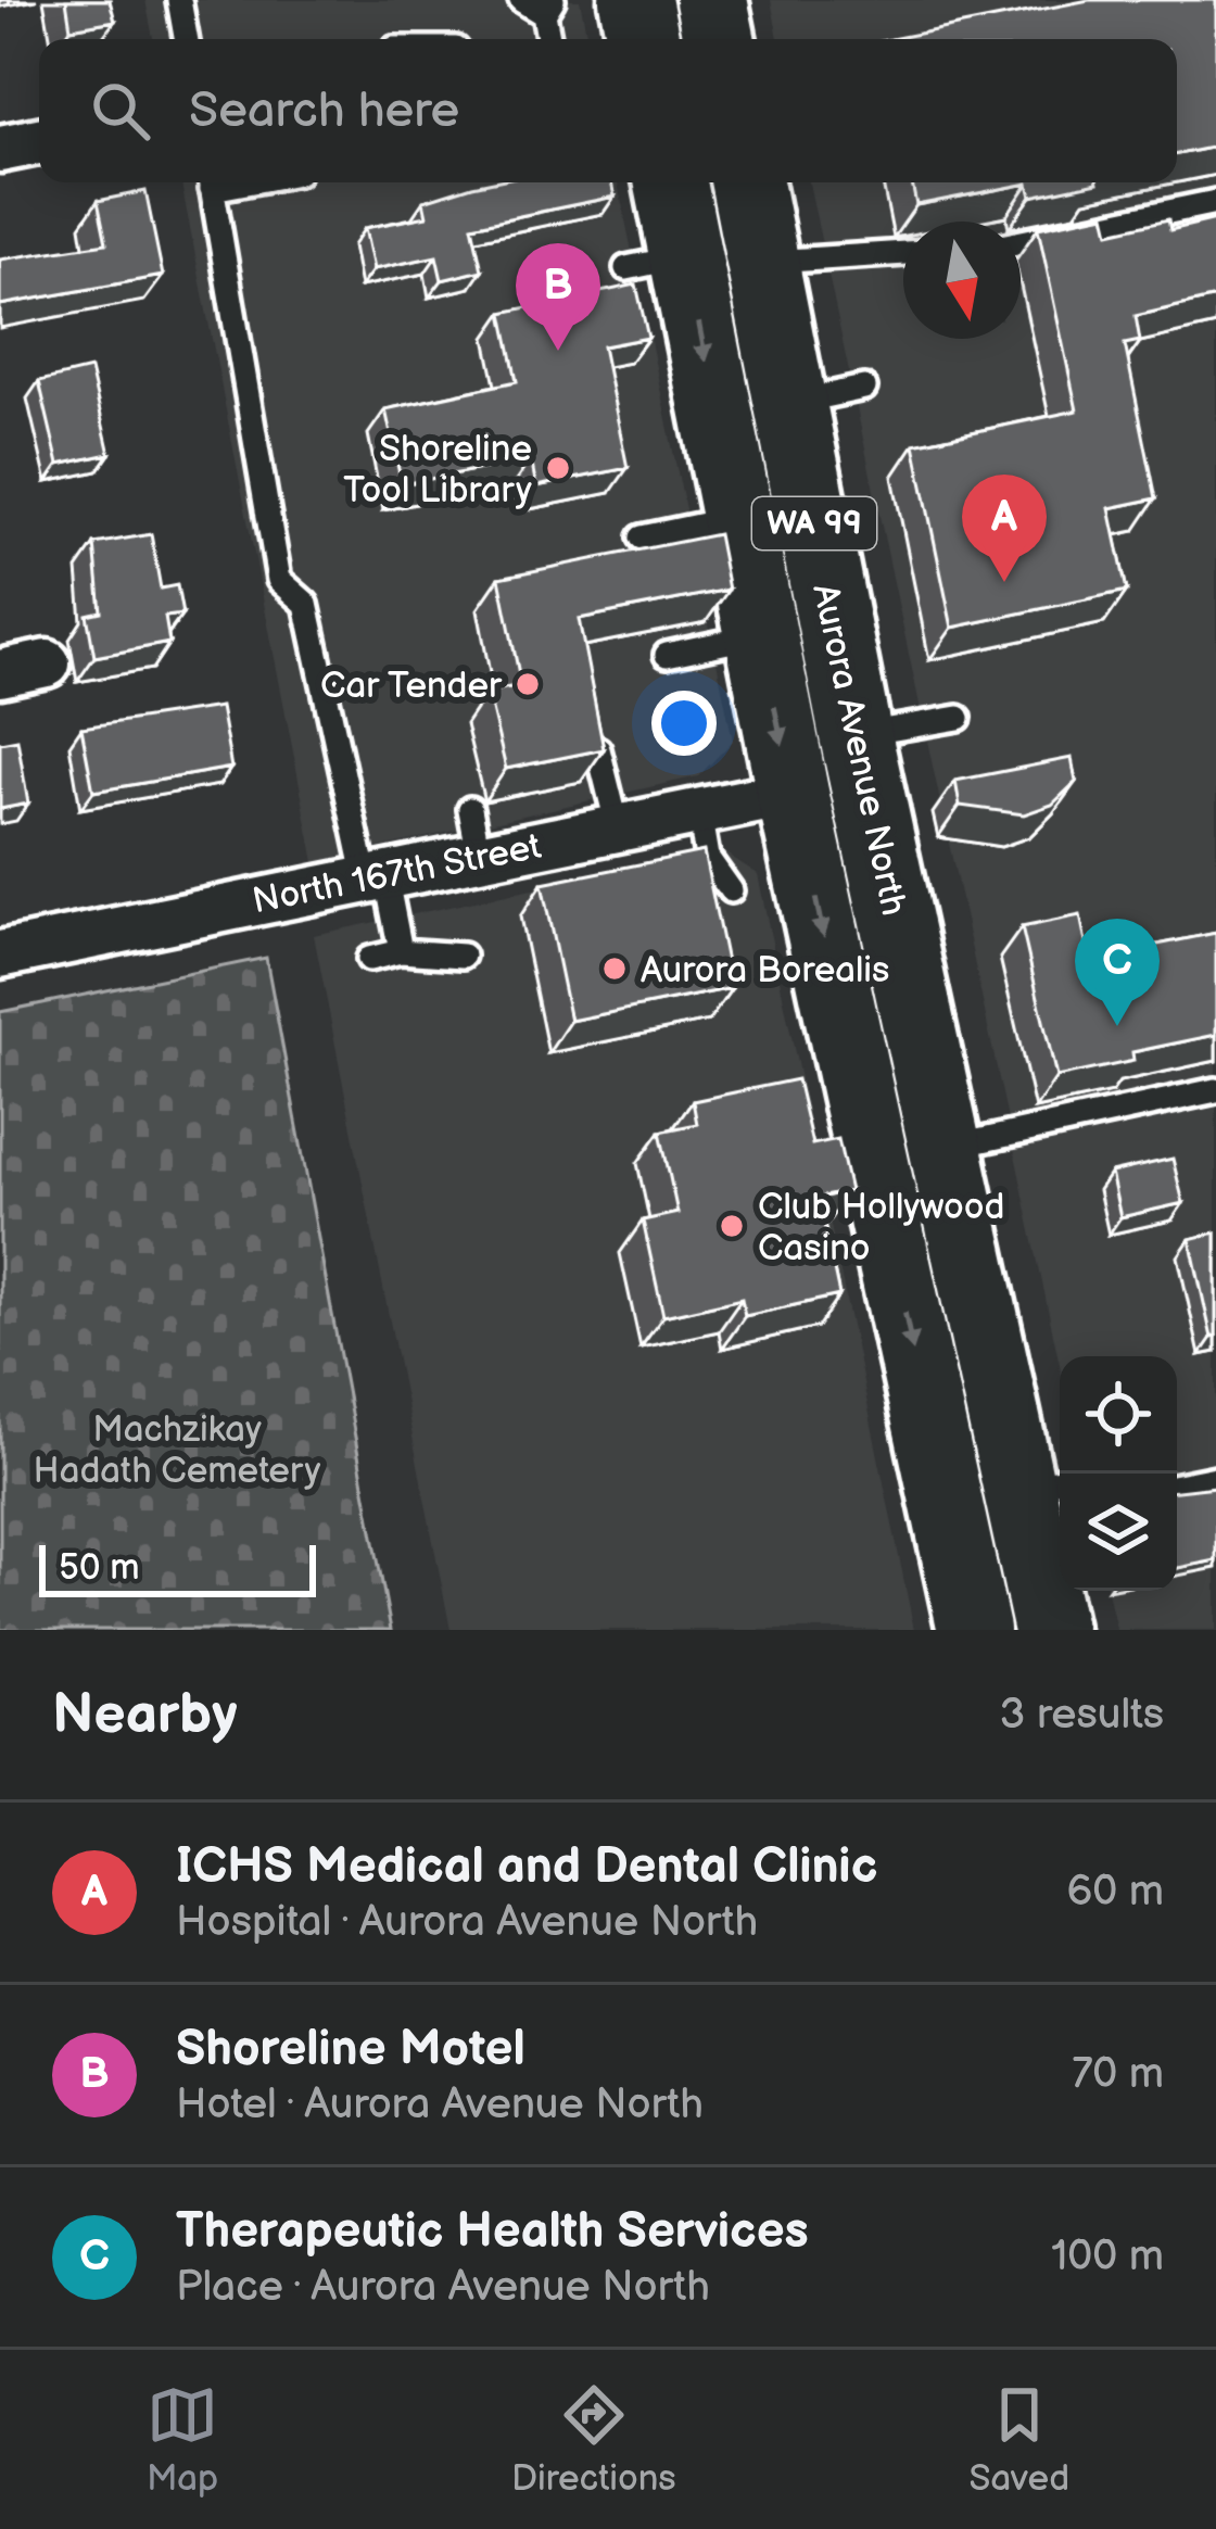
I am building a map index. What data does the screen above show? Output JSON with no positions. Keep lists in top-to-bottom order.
{
  "streets": {
    "highway": ["WA 99", "Aurora Avenue North"],
    "street": ["North 167th Street"]
  },
  "crossings": [
    ["Aurora Avenue North", "North 167th Street"]
  ],
  "parks": ["Machzikay Hadath Cemetery"],
  "places": [
    "Shoreline Tool Library",
    "Car Tender",
    "Aurora Borealis",
    "Club Hollywood Casino"
  ],
  "scale_bar": "50 m",
  "north": "bottom",
  "page": {
    "search": "Search here",
    "pins": ["B", "A", "C"],
    "scale": "50 m",
    "heading": ["Nearby", "3 results"],
    "list": [
      {
        "mark": "A",
        "name": "ICHS Medical and Dental Clinic",
        "note": "Hospital · Aurora Avenue North",
        "value": "60 m"
      },
      {
        "mark": "B",
        "name": "Shoreline Motel",
        "note": "Hotel · Aurora Avenue North",
        "value": "70 m"
      },
      {
        "mark": "C",
        "name": "Therapeutic Health Services",
        "note": "Place · Aurora Avenue North",
        "value": "100 m"
      }
    ],
    "nav": ["Map", "Directions", "Saved"]
  }
}
